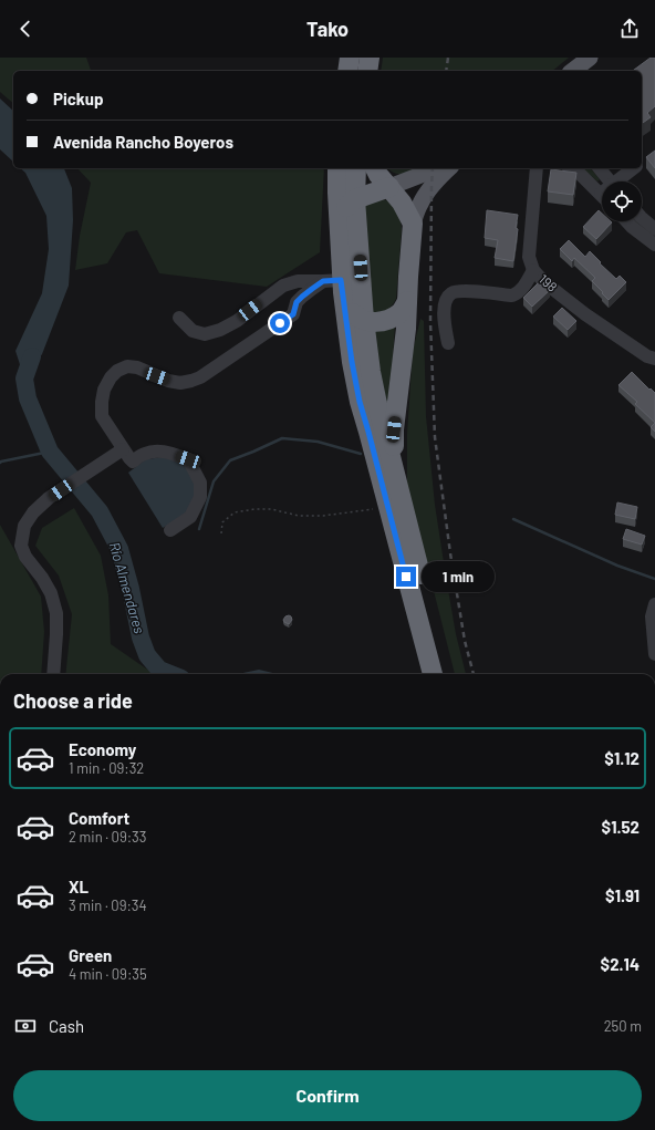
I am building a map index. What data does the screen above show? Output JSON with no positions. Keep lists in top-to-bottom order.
{
  "streets": {
    "street": ["198"]
  },
  "water": ["Río Almendares"],
  "page": {
    "header": "Tako",
    "banner": ["Pickup", "Avenida Rancho Boyeros"],
    "bubble": "1 min",
    "heading": "Choose a ride",
    "list": [
      {
        "name": "Economy",
        "note": "1 min · 09:32",
        "value": "$1.12"
      },
      {
        "name": "Comfort",
        "note": "2 min · 09:33",
        "value": "$1.52"
      },
      {
        "name": "XL",
        "note": "3 min · 09:34",
        "value": "$1.91"
      },
      {
        "name": "Green",
        "note": "4 min · 09:35",
        "value": "$2.14"
      }
    ],
    "pay": ["Cash", "250 m"],
    "buttons": "Confirm"
  }
}
